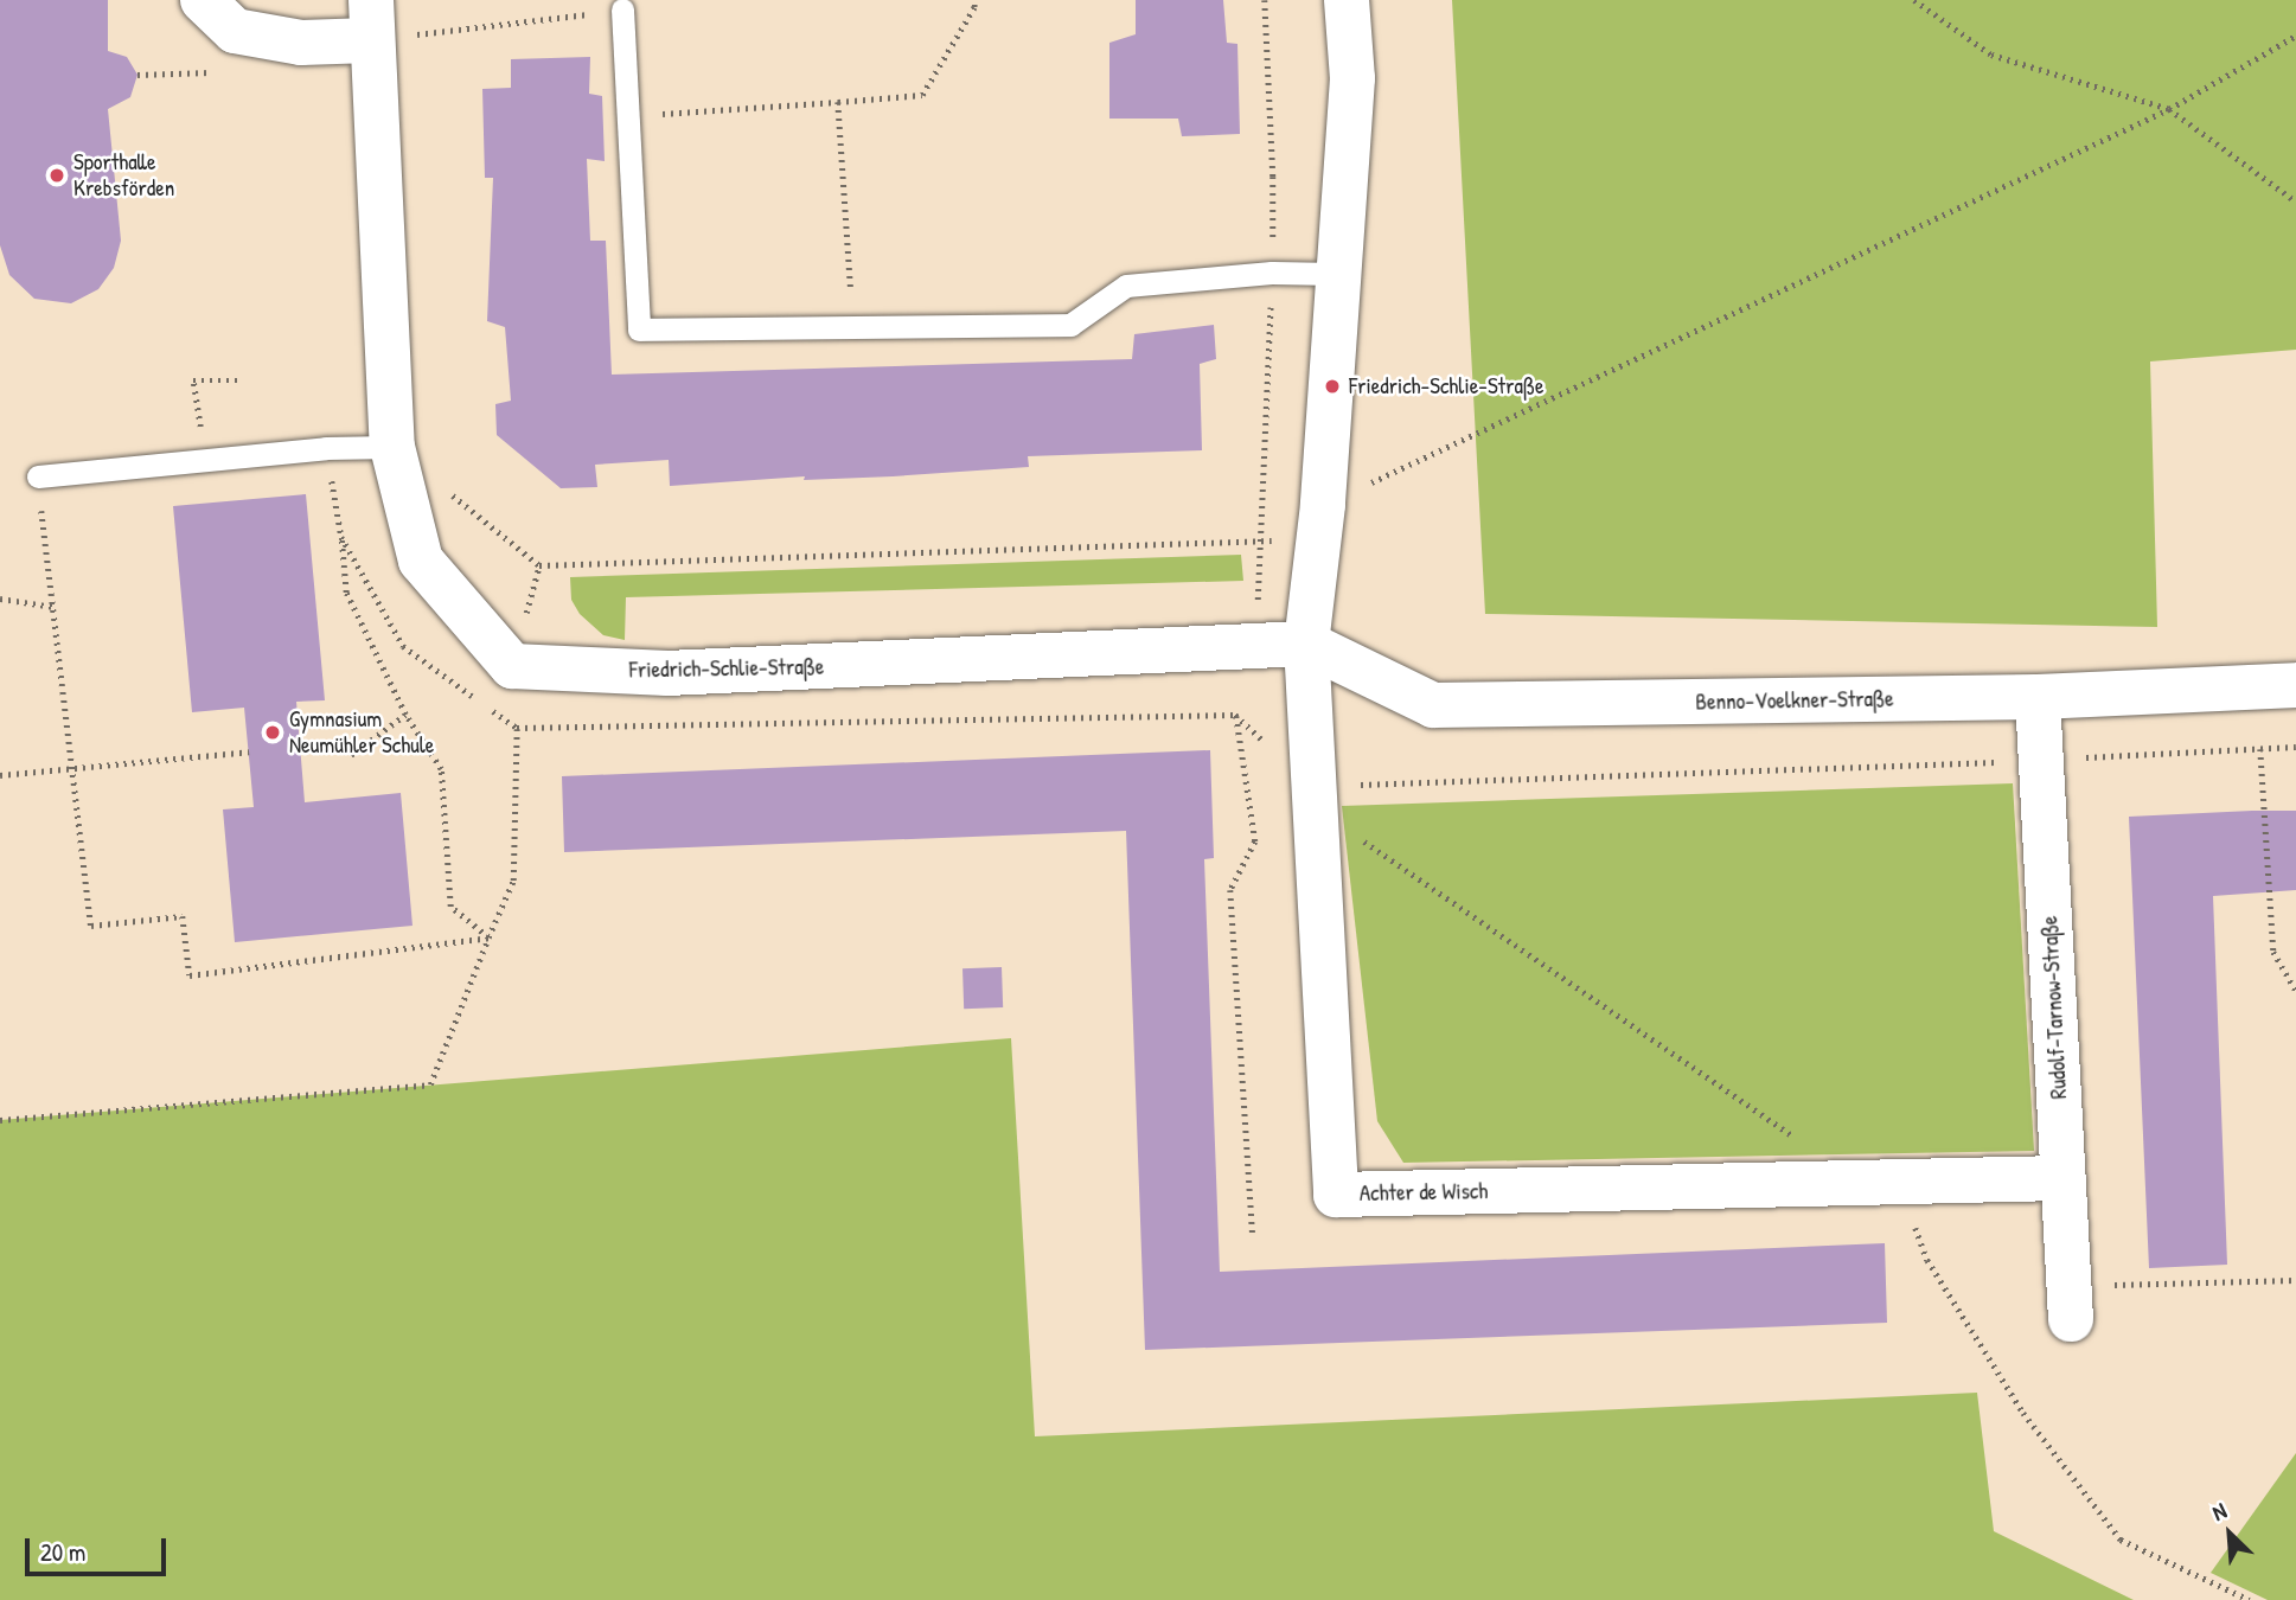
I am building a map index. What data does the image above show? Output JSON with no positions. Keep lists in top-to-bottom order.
{
  "streets": {
    "street": [
      "Friedrich-Schlie-Straße",
      "Benno-Voelkner-Straße",
      "Rudolf-Tarnow-Straße",
      "Achter de Wisch"
    ]
  },
  "crossings": [
    ["Friedrich-Schlie-Straße", "Benno-Voelkner-Straße"],
    ["Friedrich-Schlie-Straße", "Achter de Wisch"],
    ["Benno-Voelkner-Straße", "Rudolf-Tarnow-Straße"],
    ["Benno-Voelkner-Straße", "Achter de Wisch"],
    ["Rudolf-Tarnow-Straße", "Achter de Wisch"]
  ],
  "places": ["Sporthalle Krebsförden", "Friedrich-Schlie-Straße", "Gymnasium Neumühler Schule"],
  "scale_bar": "20 m",
  "north": "top left"
}
